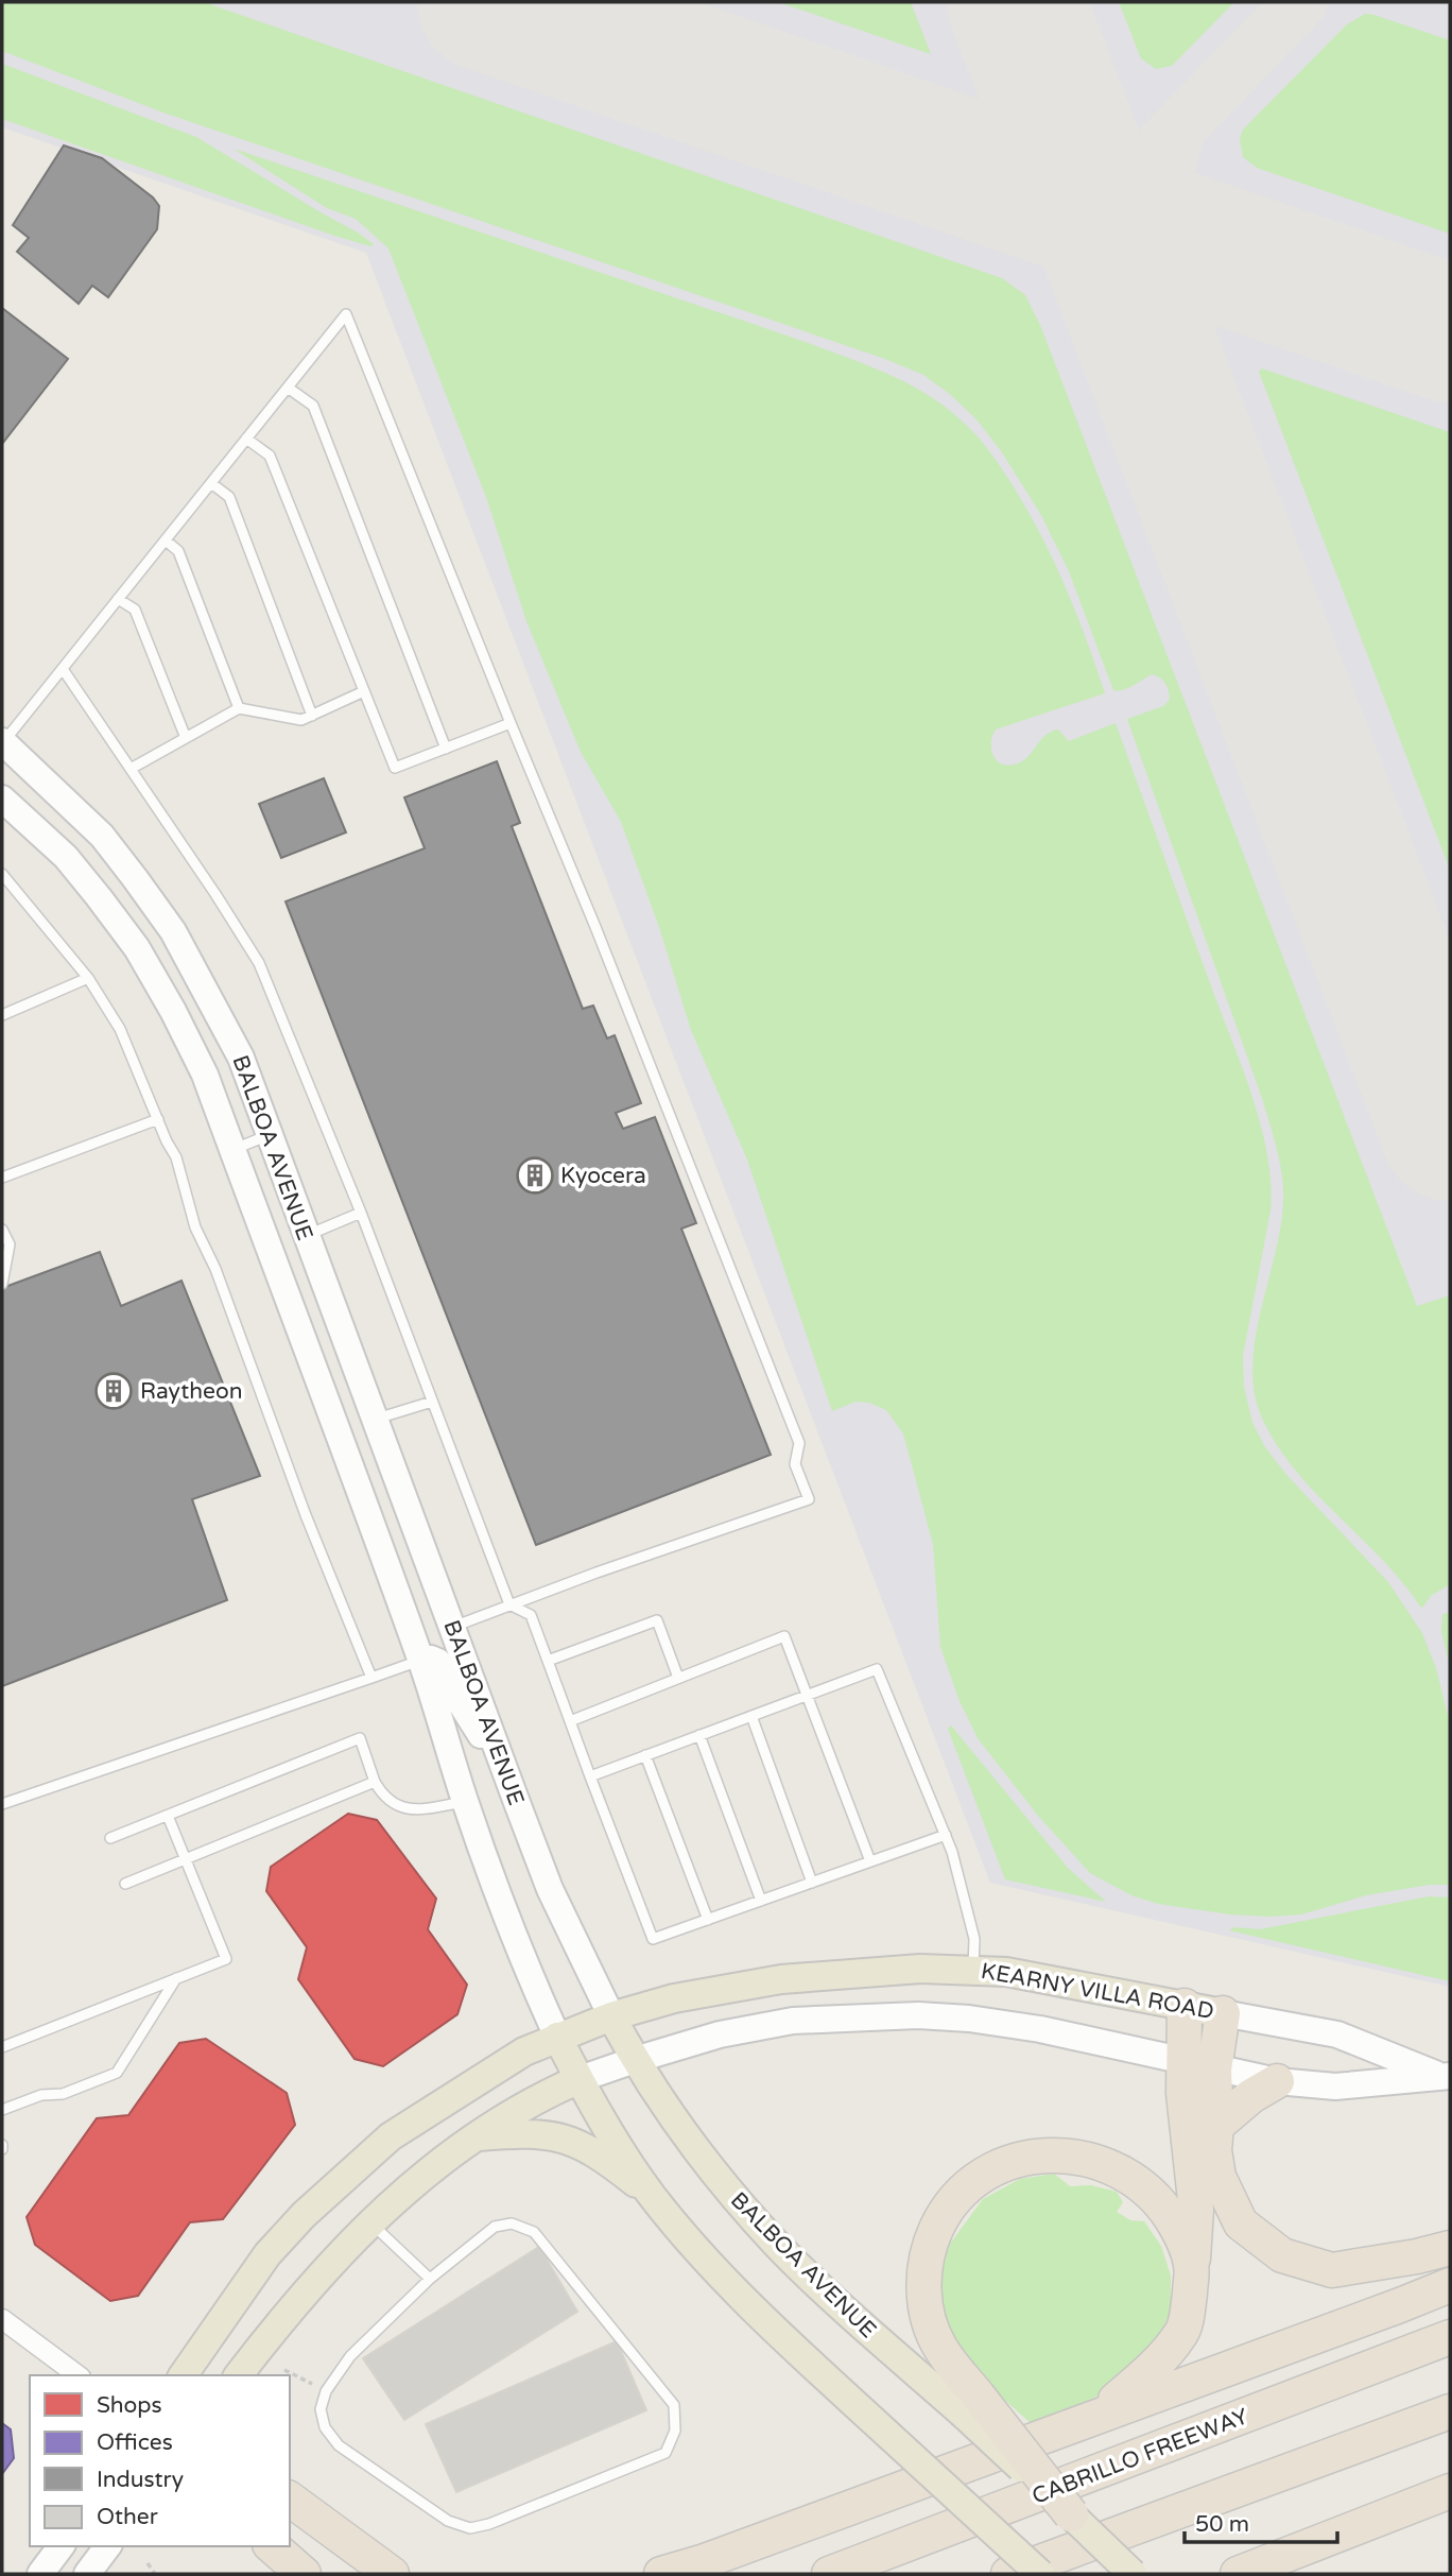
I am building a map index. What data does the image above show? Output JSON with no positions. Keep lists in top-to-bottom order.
{
  "streets": {
    "highway": ["CABRILLO FREEWAY"],
    "main road": ["BALBOA AVENUE", "KEARNY VILLA ROAD"]
  },
  "crossings": [
    ["BALBOA AVENUE", "KEARNY VILLA ROAD"]
  ],
  "places": {
    "building": ["Kyocera", "Raytheon"]
  },
  "legend": [
    "Shops",
    "Offices",
    "Industry",
    "Other"
  ],
  "scale_bar": "50 m"
}
